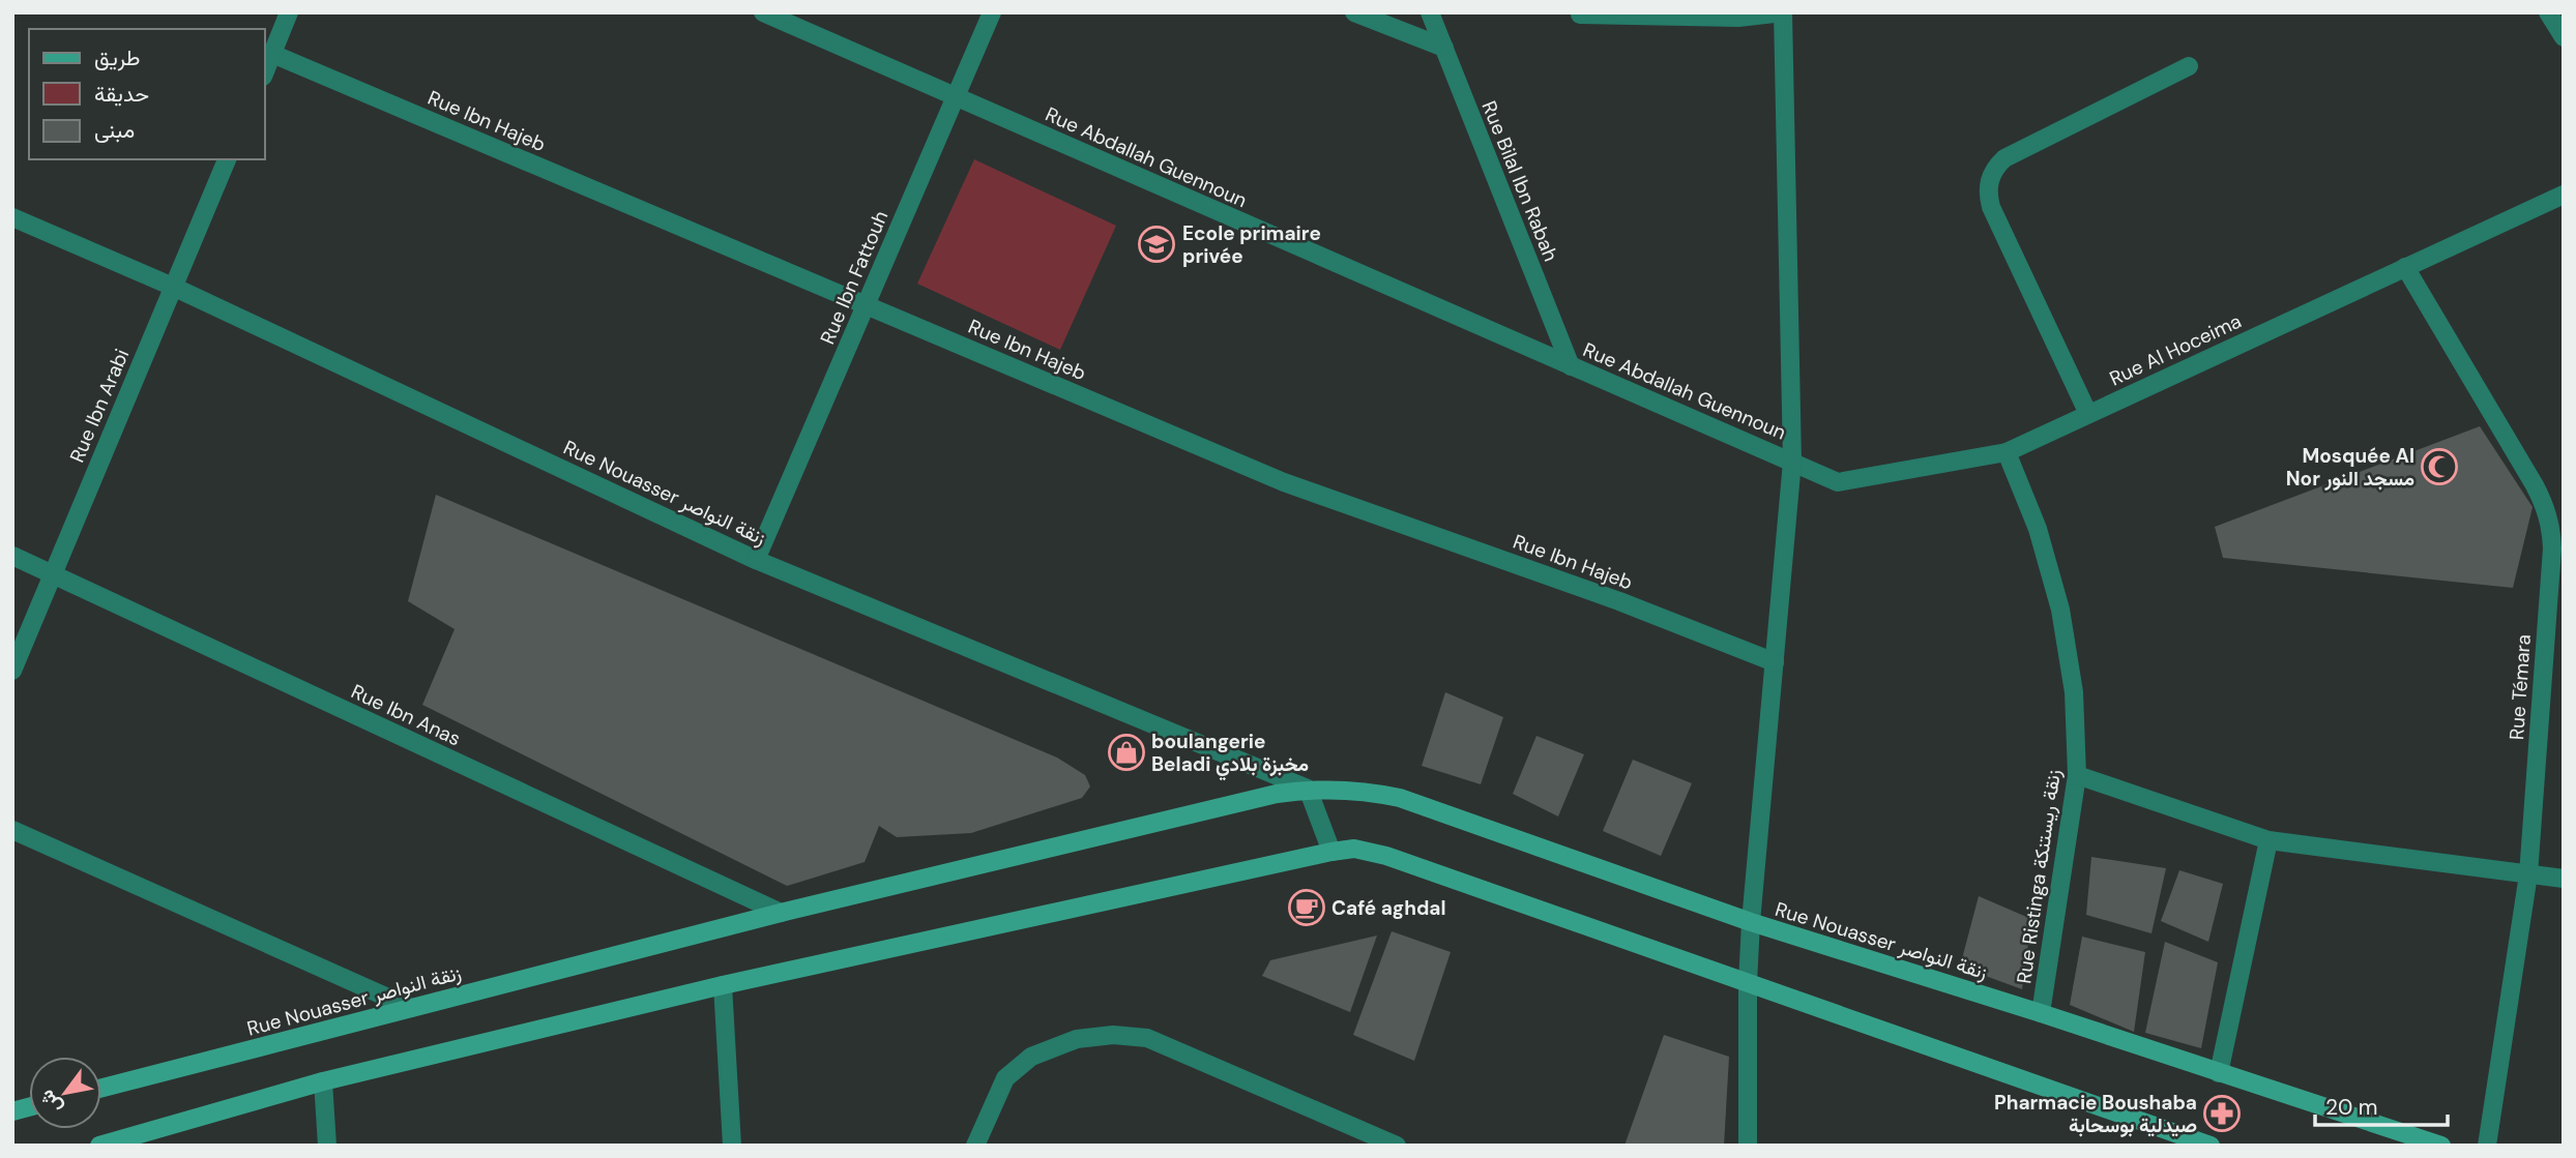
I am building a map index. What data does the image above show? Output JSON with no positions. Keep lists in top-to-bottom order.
{
  "streets": {
    "main road": ["Rue Nouasser زنقة النواصر"],
    "street": [
      "Rue Ibn Hajeb",
      "Rue Abdallah Guennoun",
      "Rue Bilal Ibn Rabah",
      "Rue Ibn Fattouh",
      "Rue Al Hoceima",
      "Rue Ibn Arabi",
      "Rue Témara",
      "Rue Ibn Anas",
      "Rue Ristinga زنقة ريستنكة"
    ]
  },
  "crossings": [
    ["Rue Ibn Hajeb", "Rue Ibn Fattouh"],
    ["Rue Abdallah Guennoun", "Rue Bilal Ibn Rabah"],
    ["Rue Abdallah Guennoun", "Rue Ibn Fattouh"],
    ["Rue Abdallah Guennoun", "Rue Al Hoceima"],
    ["Rue Ibn Fattouh", "Rue Nouasser زنقة النواصر"],
    ["Rue Al Hoceima", "Rue Témara"],
    ["Rue Al Hoceima", "Rue Ristinga زنقة ريستنكة"],
    ["Rue Ibn Arabi", "Rue Nouasser زنقة النواصر"],
    ["Rue Ibn Arabi", "Rue Ibn Anas"],
    ["Rue Nouasser زنقة النواصر", "Rue Ibn Anas"],
    ["Rue Nouasser زنقة النواصر", "Rue Ristinga زنقة ريستنكة"]
  ],
  "places": {
    "school or university": ["Ecole primaire privée"],
    "mosque": ["Mosquée Al Nor مسجد النور"],
    "shop": ["boulangerie Beladi مخبزة بلادي"],
    "cafe": ["Café aghdal"],
    "pharmacy": ["Pharmacie Boushaba صيدلية بوسحابة"]
  },
  "legend": ["طريق", "حديقة", "مبنى"],
  "scale_bar": "20 m",
  "north": "bottom left"
}
